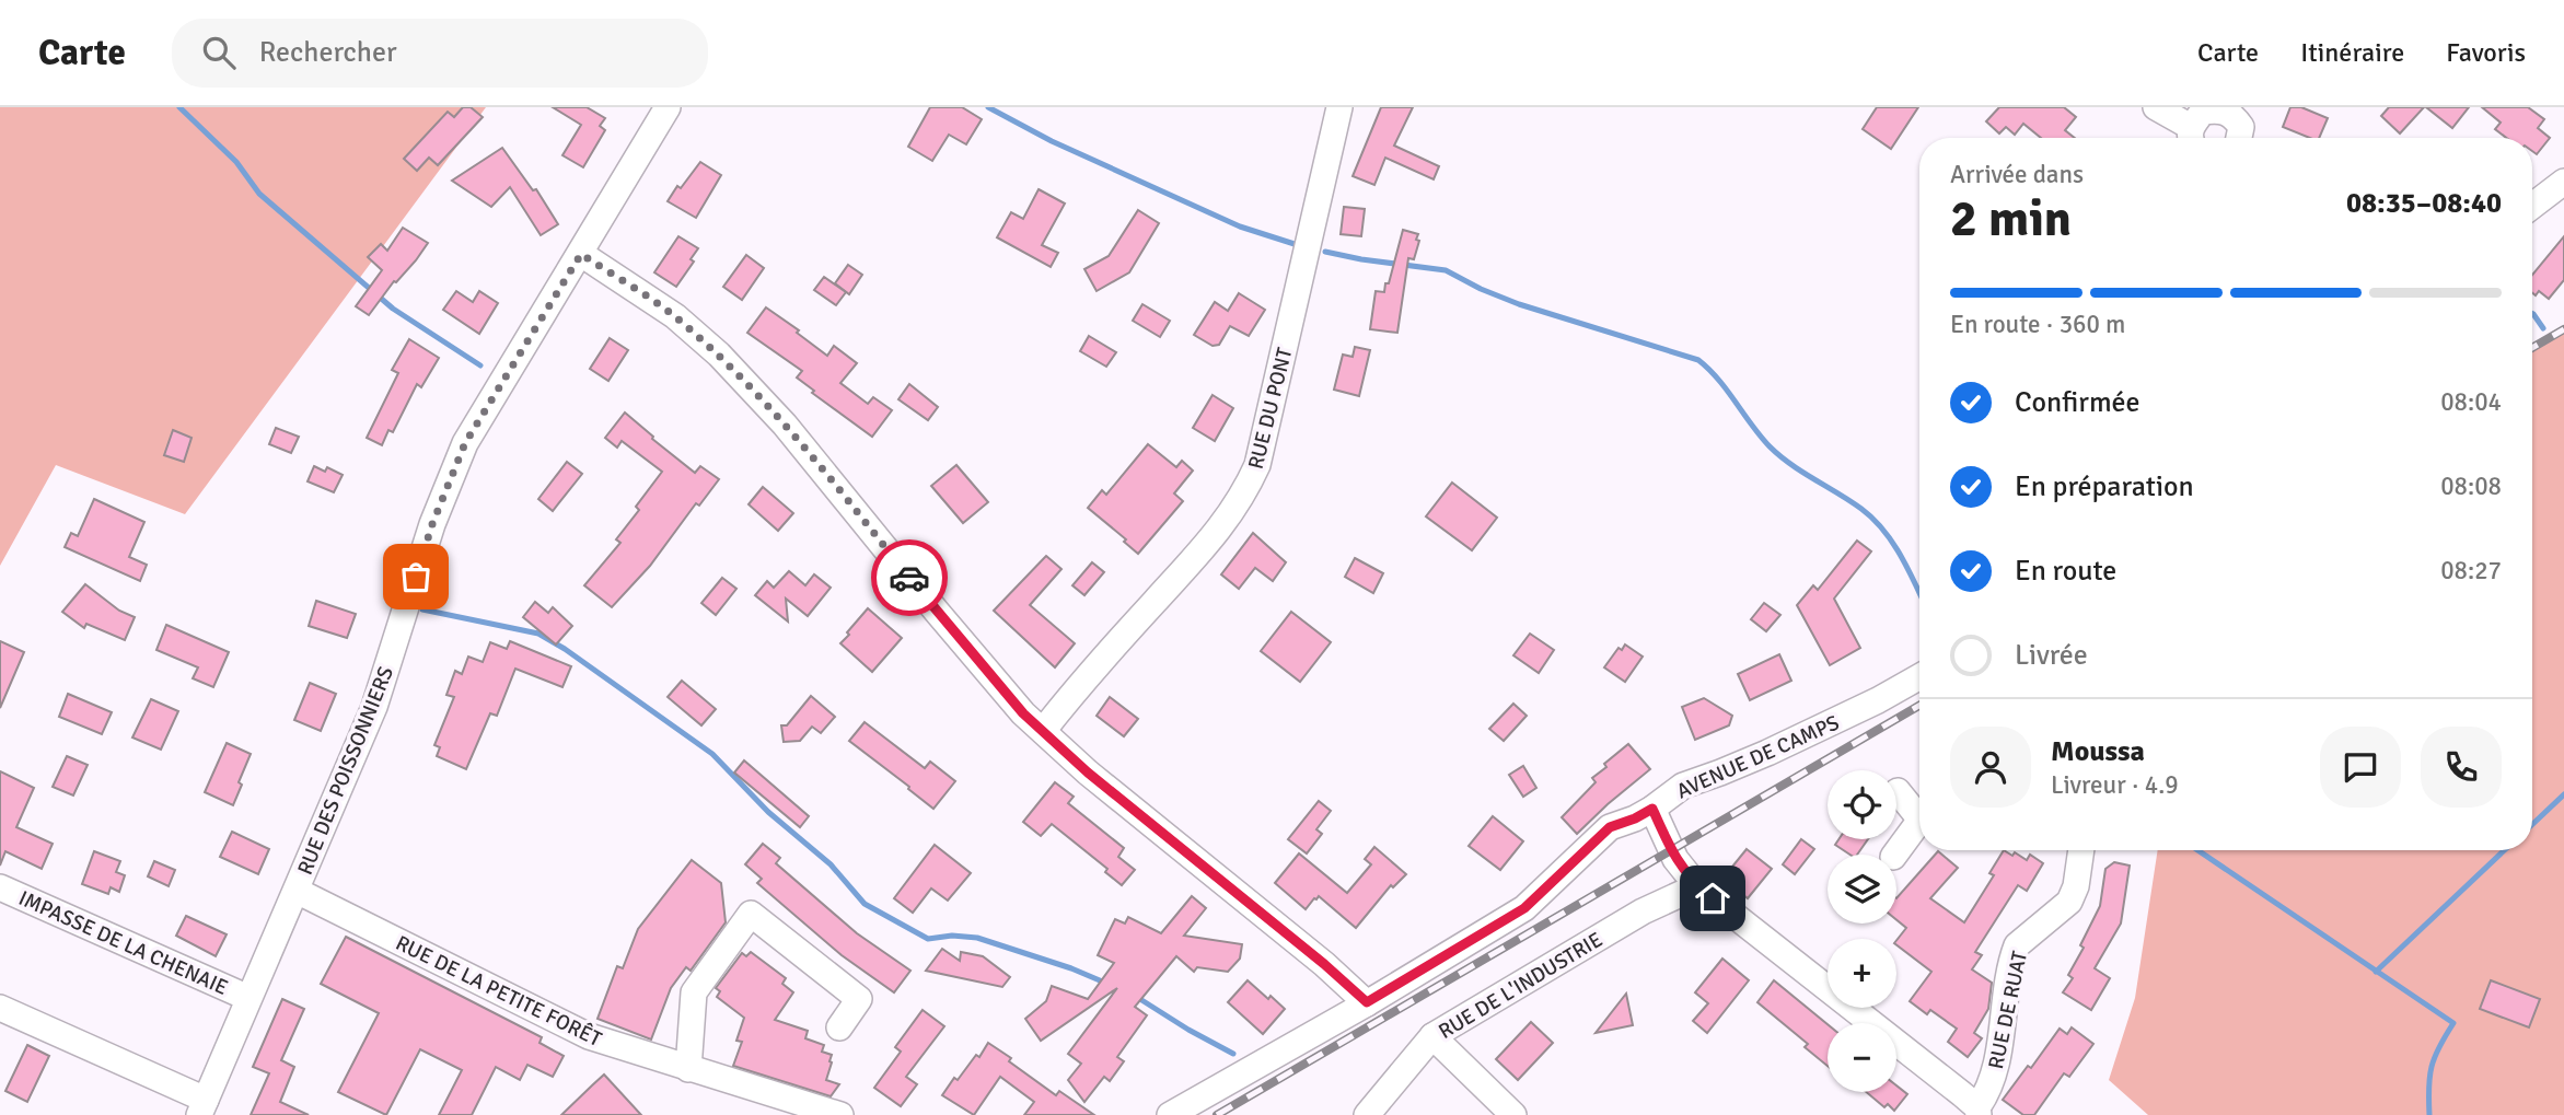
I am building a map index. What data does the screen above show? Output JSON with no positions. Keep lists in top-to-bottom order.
{
  "streets": {
    "street": [
      "RUE DU PONT",
      "AVENUE DE CAMPS",
      "RUE DES POISSONNIERS",
      "IMPASSE DE LA CHENAIE",
      "RUE DE L'INDUSTRIE",
      "RUE DE LA PETITE FORÊT",
      "RUE DE RUAT"
    ]
  },
  "crossings": [
    ["RUE DES POISSONNIERS", "IMPASSE DE LA CHENAIE"],
    ["RUE DES POISSONNIERS", "RUE DE LA PETITE FORÊT"]
  ],
  "page": {
    "header": "Carte",
    "search": "Rechercher",
    "nav": ["Carte", "Itinéraire", "Favoris"],
    "heading": ["2 min", "Arrivée dans", "08:35–08:40"],
    "panel": ["Moussa", "Livreur · 4.9"],
    "bar": "En route · 360 m",
    "list": [
      ["Confirmée", "08:04"],
      ["En préparation", "08:08"],
      ["En route", "08:27"],
      "Livrée"
    ],
    "map_buttons": ["+", "−"]
  }
}
